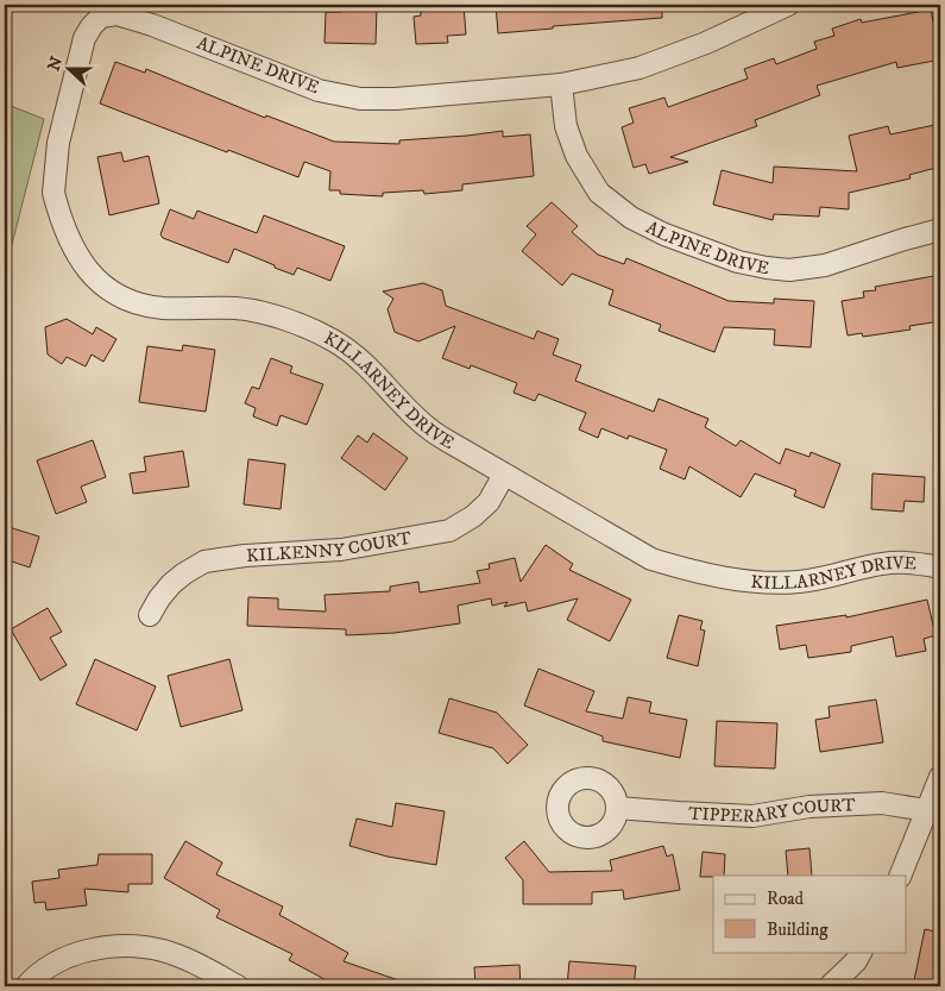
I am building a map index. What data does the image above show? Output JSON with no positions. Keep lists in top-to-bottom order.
{
  "streets": {
    "street": [
      "ALPINE DRIVE",
      "KILLARNEY DRIVE",
      "KILKENNY COURT",
      "TIPPERARY COURT"
    ]
  },
  "crossings": [
    ["ALPINE DRIVE", "KILLARNEY DRIVE"],
    ["KILLARNEY DRIVE", "KILKENNY COURT"]
  ],
  "legend": ["Road", "Building"],
  "north": "left"
}
